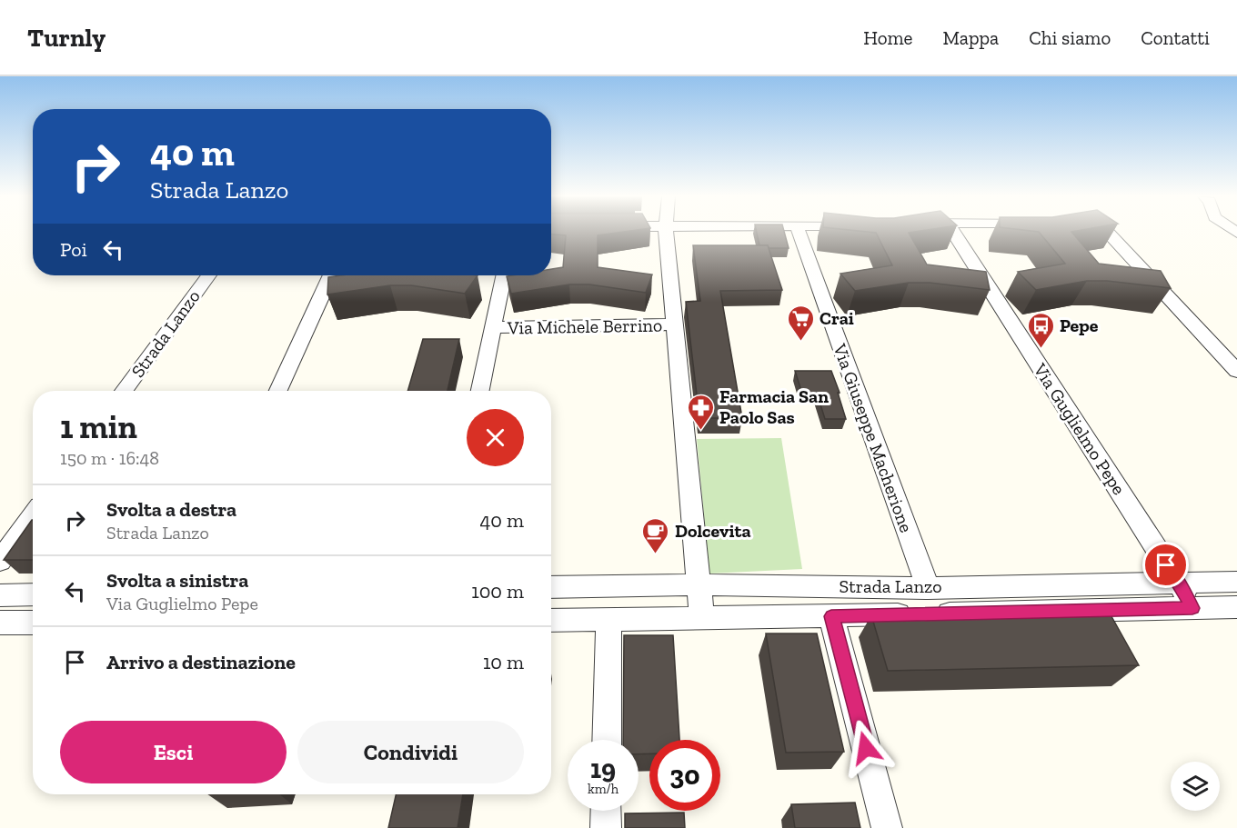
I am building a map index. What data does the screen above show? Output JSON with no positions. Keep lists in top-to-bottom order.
{
  "streets": {
    "street": [
      "Via Michele Berrino",
      "Strada Lanzo",
      "Via Guglielmo Pepe",
      "Via Giuseppe Macherione"
    ]
  },
  "crossings": [
    ["Via Michele Berrino", "Strada Lanzo"],
    ["Strada Lanzo", "Via Guglielmo Pepe"],
    ["Strada Lanzo", "Via Giuseppe Macherione"]
  ],
  "places": {
    "supermarket": ["Crai"],
    "bus stop": ["Pepe"],
    "pharmacy": ["Farmacia San Paolo Sas"],
    "cafe": ["Dolcevita"]
  },
  "page": {
    "header": "Turnly",
    "nav": [
      "Home",
      "Mappa",
      "Chi siamo",
      "Contatti"
    ],
    "turn": ["40 m", "Strada Lanzo"],
    "then": "Poi",
    "heading": ["1 min", "150 m · 16:48"],
    "list": [
      {
        "name": "Svolta a destra",
        "note": "Strada Lanzo",
        "value": "40 m"
      },
      {
        "name": "Svolta a sinistra",
        "note": "Via Guglielmo Pepe",
        "value": "100 m"
      },
      {
        "name": "Arrivo a destinazione",
        "value": "10 m"
      }
    ],
    "buttons": ["Esci", "Condividi"],
    "speed": "19 km/h",
    "limit": "30"
  }
}
